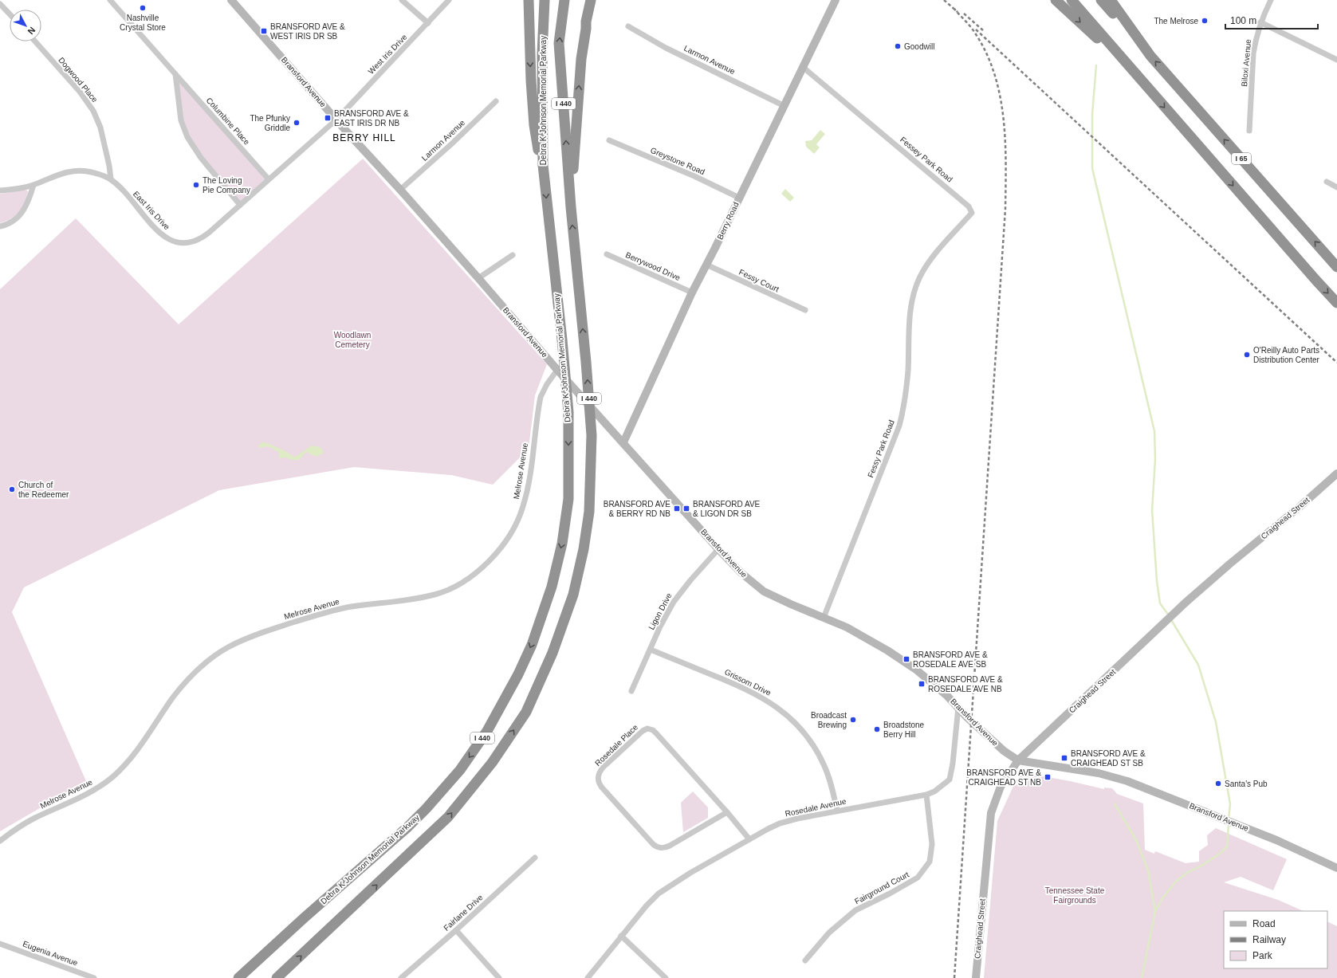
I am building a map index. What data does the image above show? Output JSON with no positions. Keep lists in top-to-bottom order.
{
  "streets": {
    "highway": ["Debra K Johnson Memorial Parkway", "I 440", "I 65"],
    "main road": ["Bransford Avenue", "Berry Road", "Craighead Street"],
    "street": [
      "West Iris Drive",
      "Larmon Avenue",
      "Biloxi Avenue",
      "Dogwood Place",
      "Columbine Place",
      "Fessey Park Road",
      "Greystone Road",
      "East Iris Drive",
      "Berrywood Drive",
      "Fessy Court",
      "Fessy Park Road",
      "Melrose Avenue",
      "Ligon Drive",
      "Grissom Drive",
      "Rosedale Place",
      "Rosedale Avenue",
      "Fairground Court",
      "Fairlane Drive",
      "Eugenia Avenue"
    ]
  },
  "crossings": [
    ["West Iris Drive", "Bransford Avenue"],
    ["West Iris Drive", "East Iris Drive"],
    ["Larmon Avenue", "Bransford Avenue"],
    ["Larmon Avenue", "Berry Road"],
    ["Dogwood Place", "East Iris Drive"],
    ["Bransford Avenue", "East Iris Drive"],
    ["Bransford Avenue", "Berry Road"],
    ["Bransford Avenue", "Fessy Park Road"],
    ["Bransford Avenue", "Melrose Avenue"],
    ["Bransford Avenue", "Craighead Street"],
    ["Bransford Avenue", "Ligon Drive"],
    ["Bransford Avenue", "Rosedale Avenue"],
    ["Columbine Place", "East Iris Drive"],
    ["Fessey Park Road", "Berry Road"],
    ["Fessey Park Road", "Fessy Park Road"],
    ["Greystone Road", "Berry Road"],
    ["Berry Road", "Berrywood Drive"],
    ["Berry Road", "Fessy Court"],
    ["Ligon Drive", "Grissom Drive"],
    ["Grissom Drive", "Rosedale Avenue"],
    ["Rosedale Place", "Rosedale Avenue"],
    ["Rosedale Avenue", "Fairground Court"]
  ],
  "districts": ["BERRY HILL"],
  "parks": ["Woodlawn Cemetery", "Tennessee State Fairgrounds"],
  "places": {
    "other": [
      "Nashville Crystal Store",
      "The Melrose",
      "Goodwill",
      "The Pfunky Griddle",
      "The Loving Pie Company",
      "O'Reilly Auto Parts Distribution Center",
      "Church of the Redeemer",
      "Broadcast Brewing",
      "Broadstone Berry Hill",
      "Santa's Pub"
    ],
    "transit": [
      "BRANSFORD AVE & WEST IRIS DR SB",
      "BRANSFORD AVE & EAST IRIS DR NB",
      "BRANSFORD AVE & BERRY RD NB",
      "BRANSFORD AVE & LIGON DR SB",
      "BRANSFORD AVE & ROSEDALE AVE SB",
      "BRANSFORD AVE & ROSEDALE AVE NB",
      "BRANSFORD AVE & CRAIGHEAD ST SB",
      "BRANSFORD AVE & CRAIGHEAD ST NB"
    ]
  },
  "legend": ["Road", "Railway", "Park"],
  "scale_bar": "100 m",
  "north": "bottom right"
}
